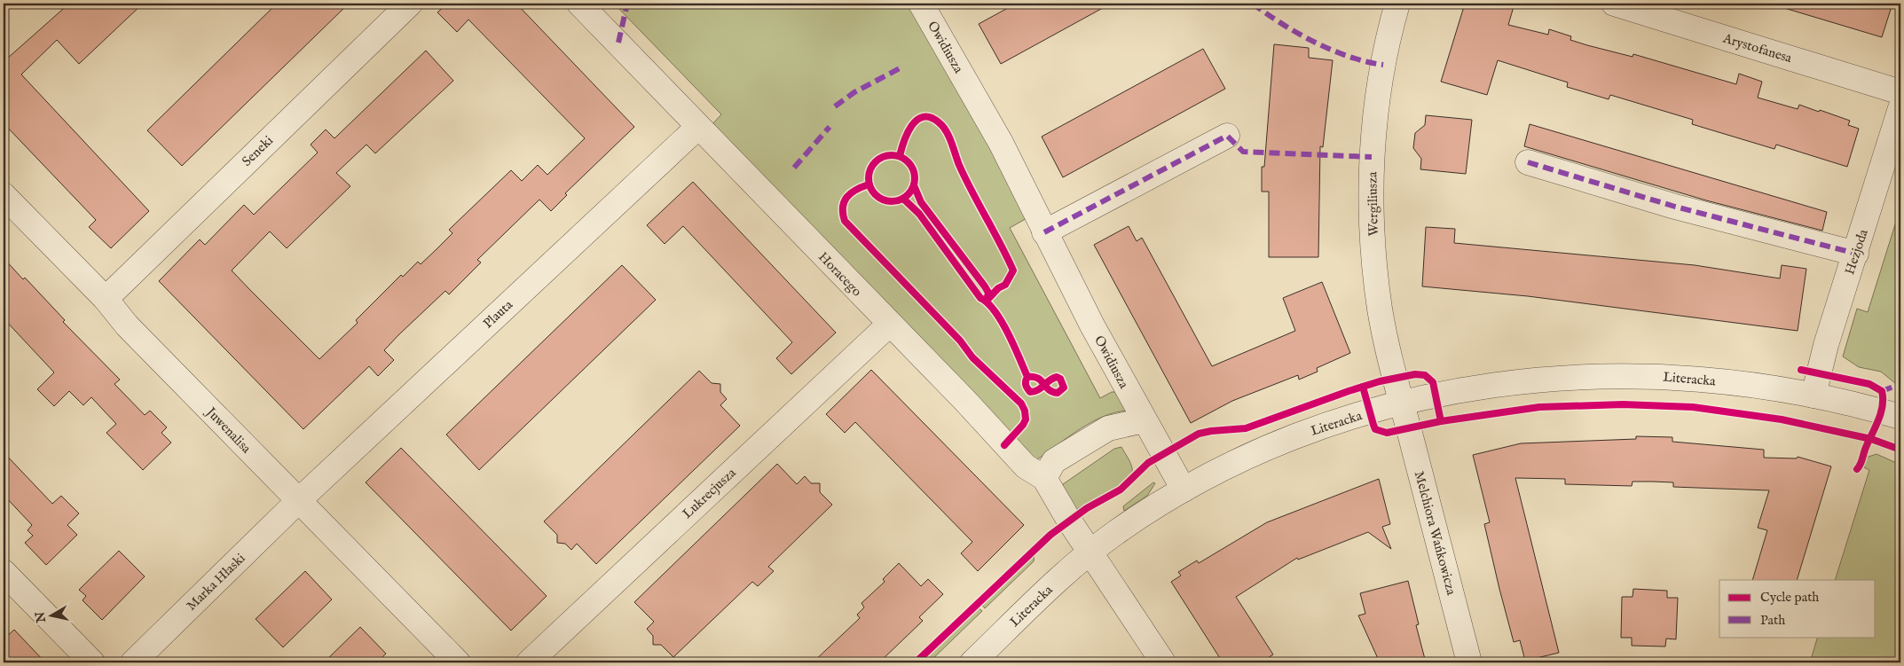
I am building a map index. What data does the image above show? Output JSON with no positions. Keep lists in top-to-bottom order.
{
  "streets": {
    "street": [
      "Owidiusza",
      "Arystofanesa",
      "Seneki",
      "Wergiliusza",
      "Hezjoda",
      "Horacego",
      "Plauta",
      "Literacka",
      "Juwenalisa",
      "Lukrecjusza",
      "Melchiora Wańkowicza",
      "Marka Hłaski"
    ]
  },
  "crossings": [
    ["Owidiusza", "Literacka"],
    ["Seneki", "Juwenalisa"],
    ["Wergiliusza", "Literacka"],
    ["Wergiliusza", "Melchiora Wańkowicza"],
    ["Hezjoda", "Literacka"],
    ["Horacego", "Plauta"],
    ["Horacego", "Literacka"],
    ["Horacego", "Lukrecjusza"],
    ["Plauta", "Juwenalisa"],
    ["Plauta", "Marka Hłaski"],
    ["Literacka", "Melchiora Wańkowicza"],
    ["Juwenalisa", "Marka Hłaski"]
  ],
  "legend": ["Cycle path", "Path"],
  "north": "left"
}
